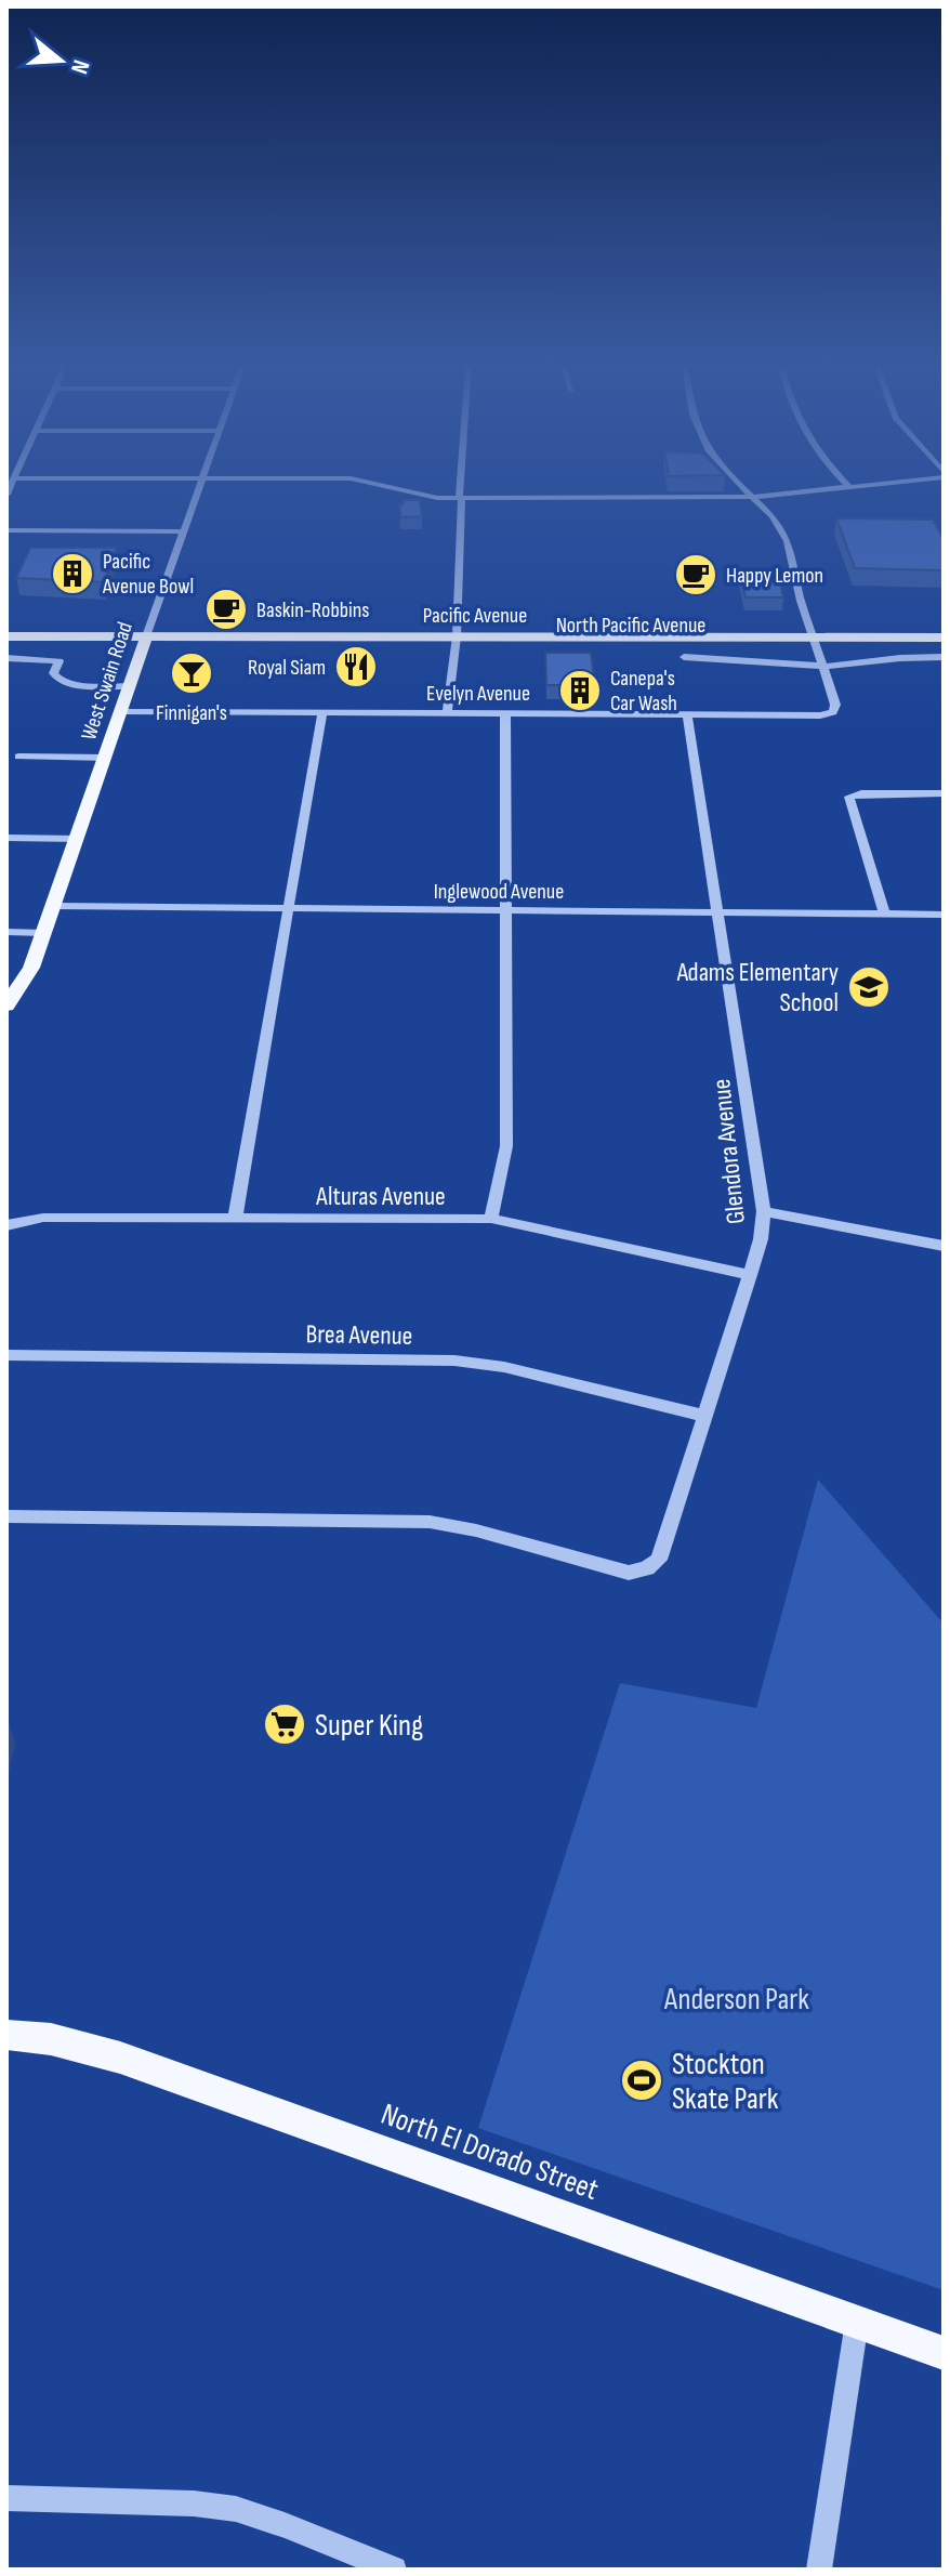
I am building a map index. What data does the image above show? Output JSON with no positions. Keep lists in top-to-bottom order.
{
  "streets": {
    "main road": ["North Pacific Avenue", "West Swain Road", "North El Dorado Street"],
    "street": [
      "Evelyn Avenue",
      "Inglewood Avenue",
      "Glendora Avenue",
      "Alturas Avenue",
      "Brea Avenue"
    ]
  },
  "crossings": [
    ["North Pacific Avenue", "West Swain Road"],
    ["West Swain Road", "Evelyn Avenue"],
    ["West Swain Road", "Inglewood Avenue"],
    ["Evelyn Avenue", "Glendora Avenue"],
    ["Inglewood Avenue", "Glendora Avenue"],
    ["Glendora Avenue", "Alturas Avenue"],
    ["Glendora Avenue", "Brea Avenue"]
  ],
  "parks": ["Anderson Park"],
  "places": {
    "building": ["Pacific Avenue Bowl", "Canepa's Car Wash"],
    "cafe": ["Happy Lemon", "Baskin-Robbins"],
    "restaurant": ["Royal Siam"],
    "bar": ["Finnigan's"],
    "school or university": ["Adams Elementary School"],
    "supermarket": ["Super King"],
    "sports": ["Stockton Skate Park"]
  },
  "north": "right"
}
